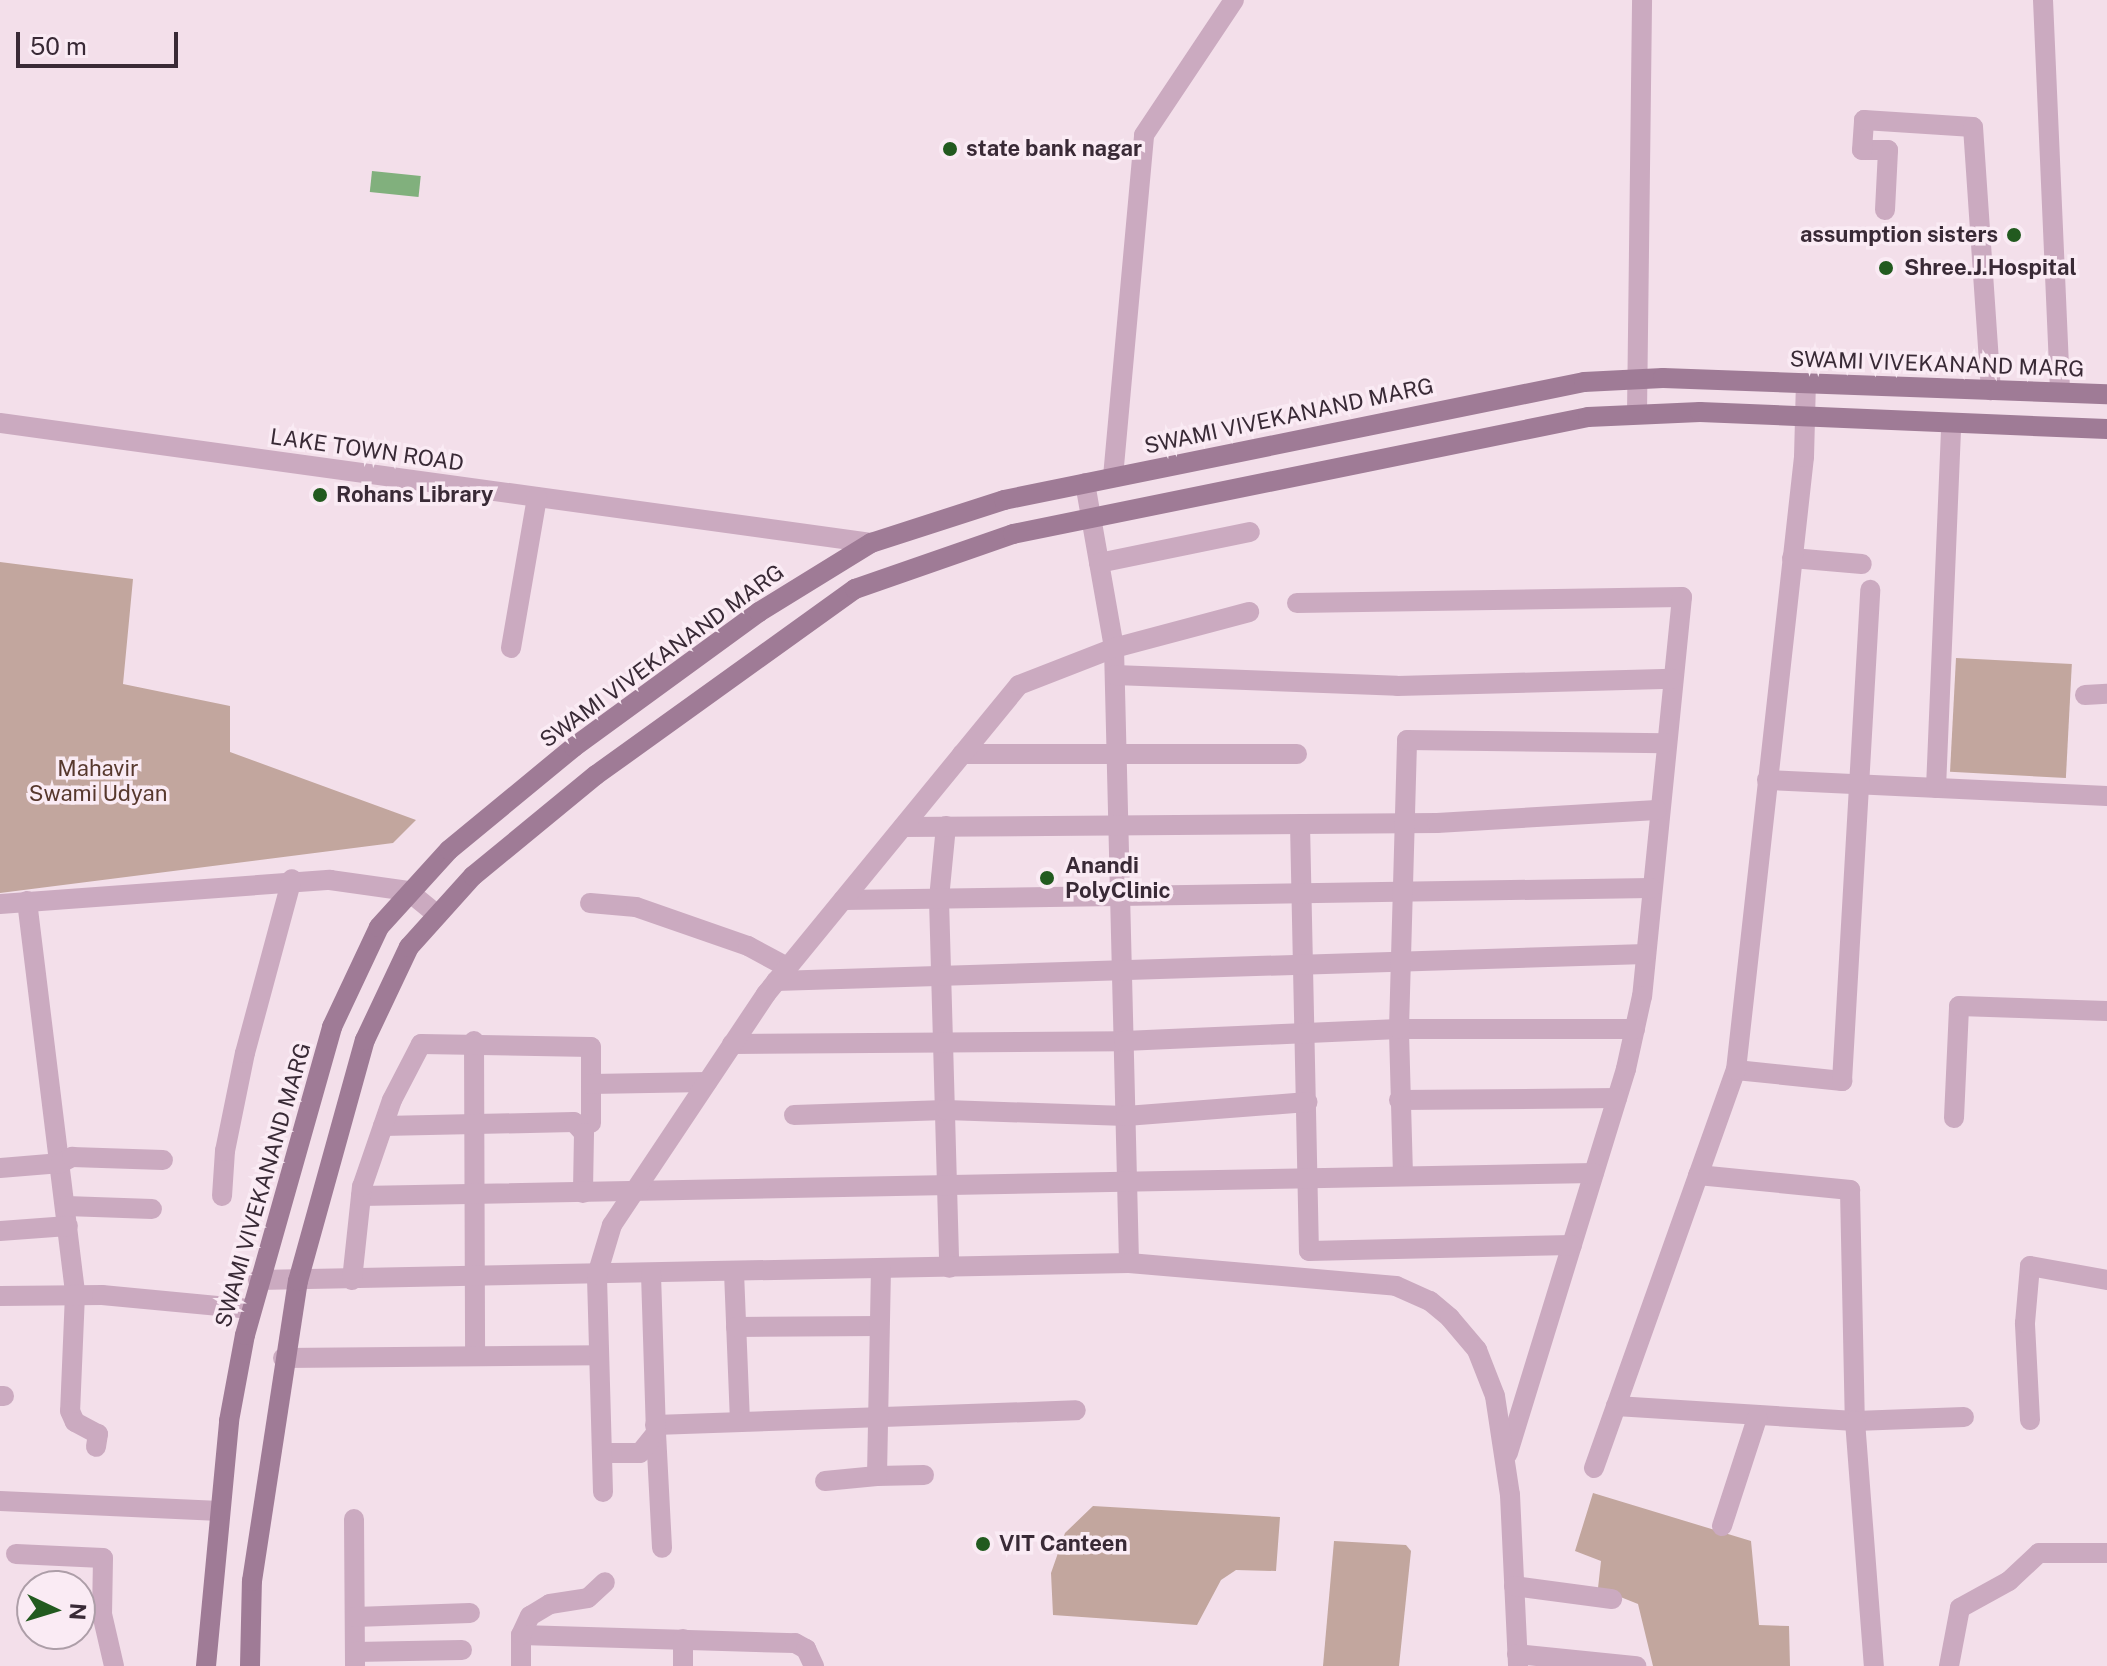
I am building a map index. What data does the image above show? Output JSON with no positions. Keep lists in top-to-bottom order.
{
  "streets": {
    "main road": ["SWAMI VIVEKANAND MARG"],
    "street": ["LAKE TOWN ROAD"]
  },
  "crossings": [
    ["SWAMI VIVEKANAND MARG", "LAKE TOWN ROAD"]
  ],
  "parks": ["Mahavir Swami Udyan"],
  "places": [
    "state bank nagar",
    "assumption sisters",
    "Shree.J.Hospital",
    "Rohans Library",
    "Anandi PolyClinic",
    "VIT Canteen"
  ],
  "scale_bar": "50 m",
  "north": "right"
}
